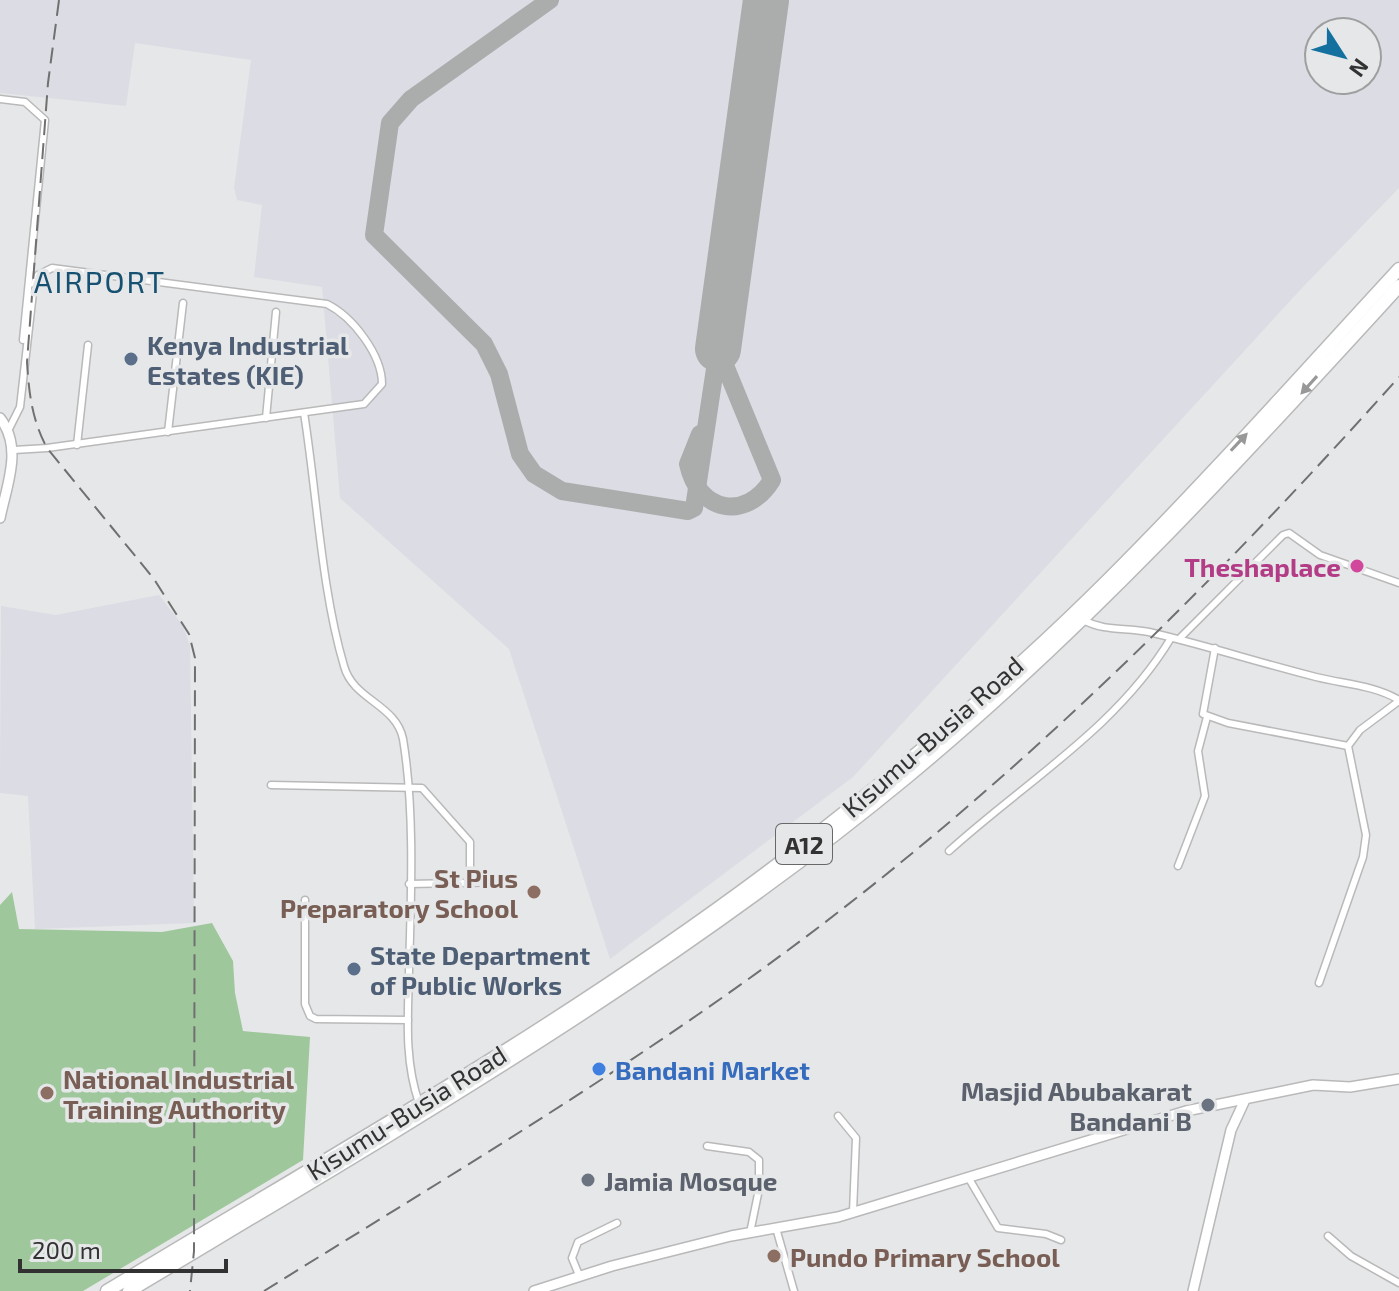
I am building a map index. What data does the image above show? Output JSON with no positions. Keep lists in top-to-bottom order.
{
  "streets": {
    "highway": ["Kisumu-Busia Road", "A12"]
  },
  "districts": ["AIRPORT"],
  "places": [
    "Kenya Industrial Estates (KIE)",
    "Theshaplace",
    "St Pius Preparatory School",
    "State Department of Public Works",
    "Bandani Market",
    "National Industrial Training Authority",
    "Masjid Abubakarat Bandani B",
    "Jamia Mosque",
    "Pundo Primary School"
  ],
  "scale_bar": "200 m",
  "north": "bottom right"
}
